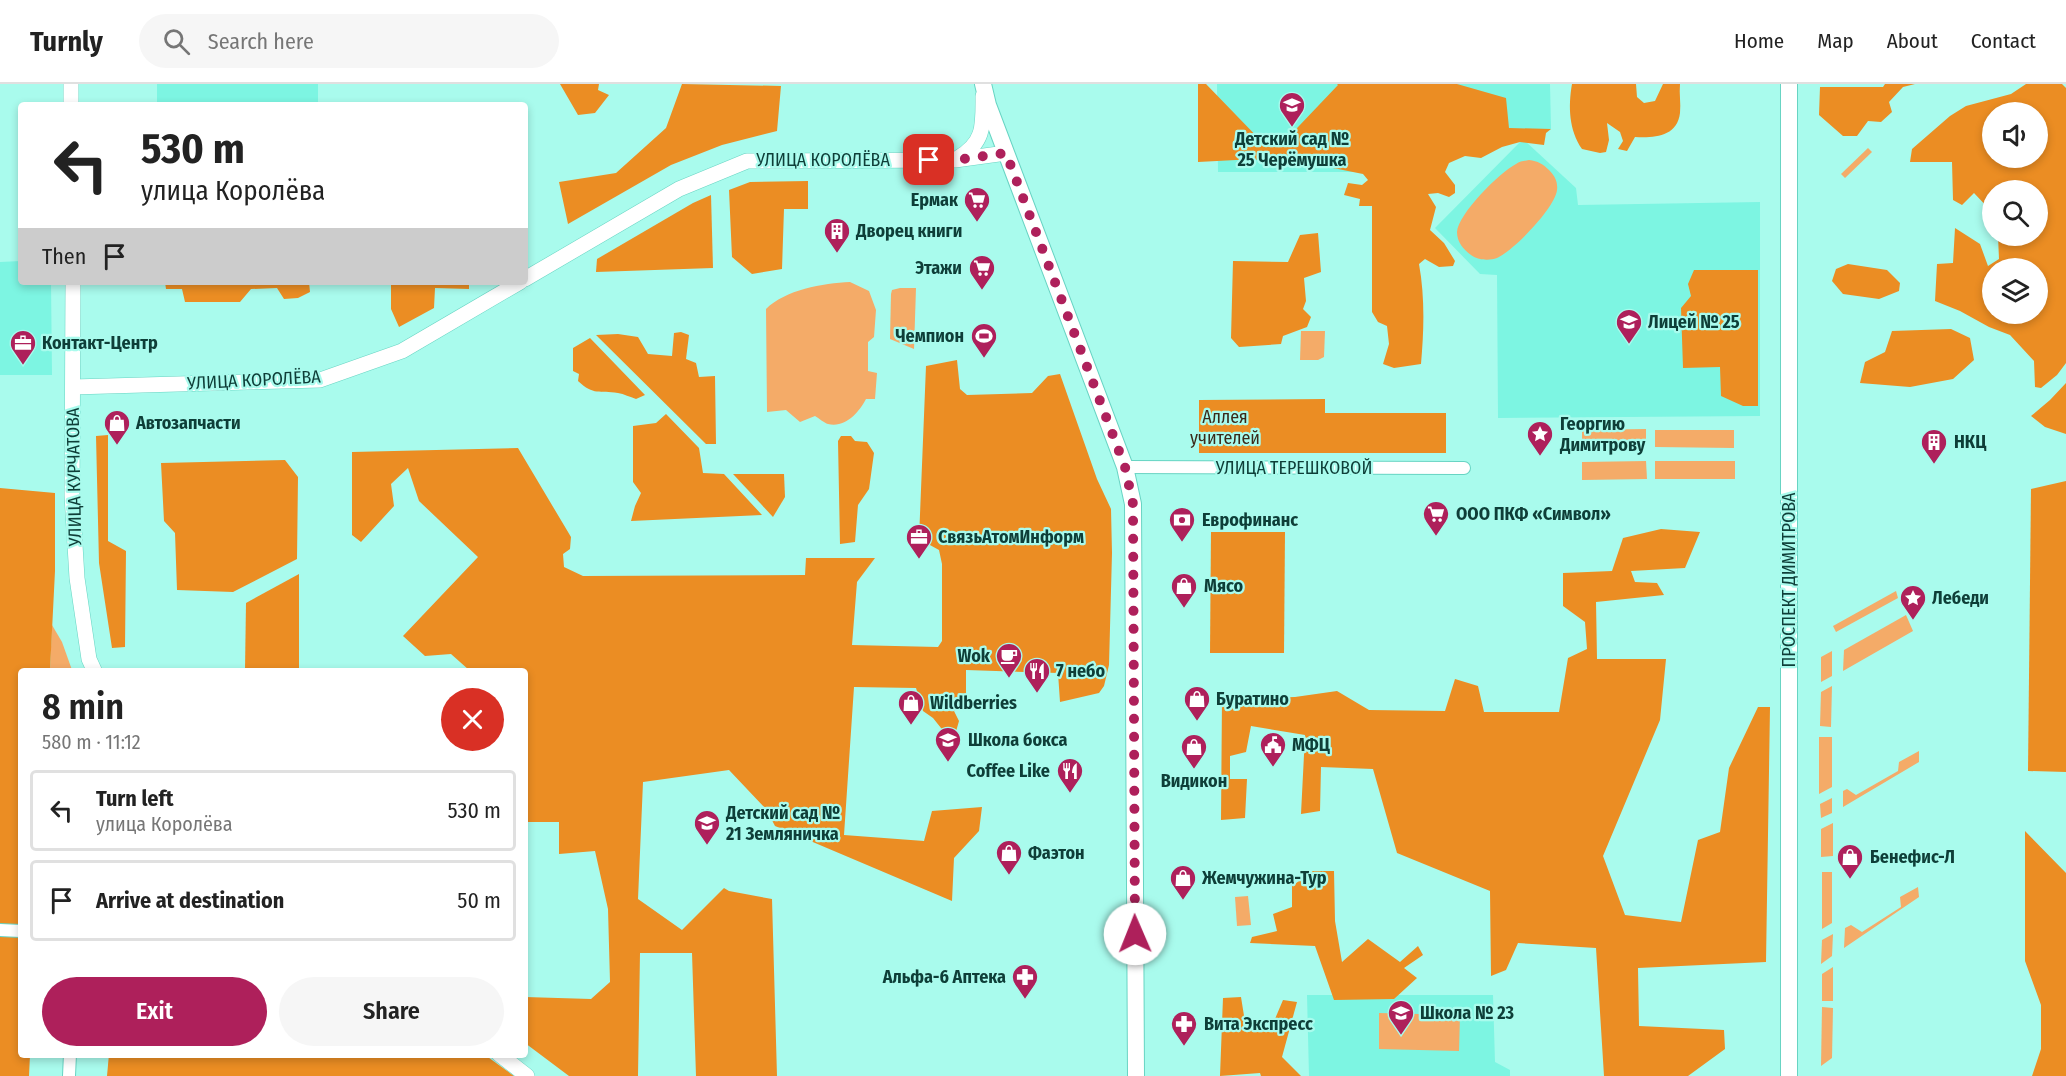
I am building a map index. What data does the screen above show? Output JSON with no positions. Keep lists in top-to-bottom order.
{
  "streets": {
    "main road": ["ПРОСПЕКТ ДИМИТРОВА"],
    "street": ["УЛИЦА КОРОЛЁВА", "УЛИЦА ТЕРЕШКОВОЙ", "УЛИЦА КУРЧАТОВА"]
  },
  "crossings": [
    ["УЛИЦА КОРОЛЁВА", "УЛИЦА КУРЧАТОВА"]
  ],
  "parks": ["Аллея учителей"],
  "places": {
    "school or university": [
      "Детский сад № 25 Черёмушка",
      "Лицей № 25",
      "Школа бокса",
      "Детский сад № 21 Земляничка",
      "Школа № 23"
    ],
    "supermarket": ["Ермак", "Этажи", "ООО ПКФ «Символ»"],
    "building": ["Дворец книги", "НКЦ"],
    "sports": ["Чемпион"],
    "office": ["Контакт-Центр", "СвязьАтомИнформ"],
    "shop": [
      "Автозапчасти",
      "Мясо",
      "Буратино",
      "Wildberries",
      "Видикон",
      "Фаэтон",
      "Бенефис-Л",
      "Жемчужина-Тур"
    ],
    "place": ["Георгию Димитрову", "Лебеди"],
    "bank": ["Еврофинанс"],
    "cafe": ["Wok"],
    "restaurant": ["7 небо", "Coffee Like"],
    "public building": ["МФЦ"],
    "pharmacy": ["Альфа-6 Аптека", "Вита Экспресс"]
  },
  "page": {
    "header": "Turnly",
    "search": "Search here",
    "nav": [
      "Home",
      "Map",
      "About",
      "Contact"
    ],
    "turn": ["530 m", "улица Королёва"],
    "then": "Then",
    "heading": ["8 min", "580 m · 11:12"],
    "list": [
      {
        "name": "Turn left",
        "note": "улица Королёва",
        "value": "530 m"
      },
      {
        "name": "Arrive at destination",
        "value": "50 m"
      }
    ],
    "buttons": ["Exit", "Share"]
  }
}
